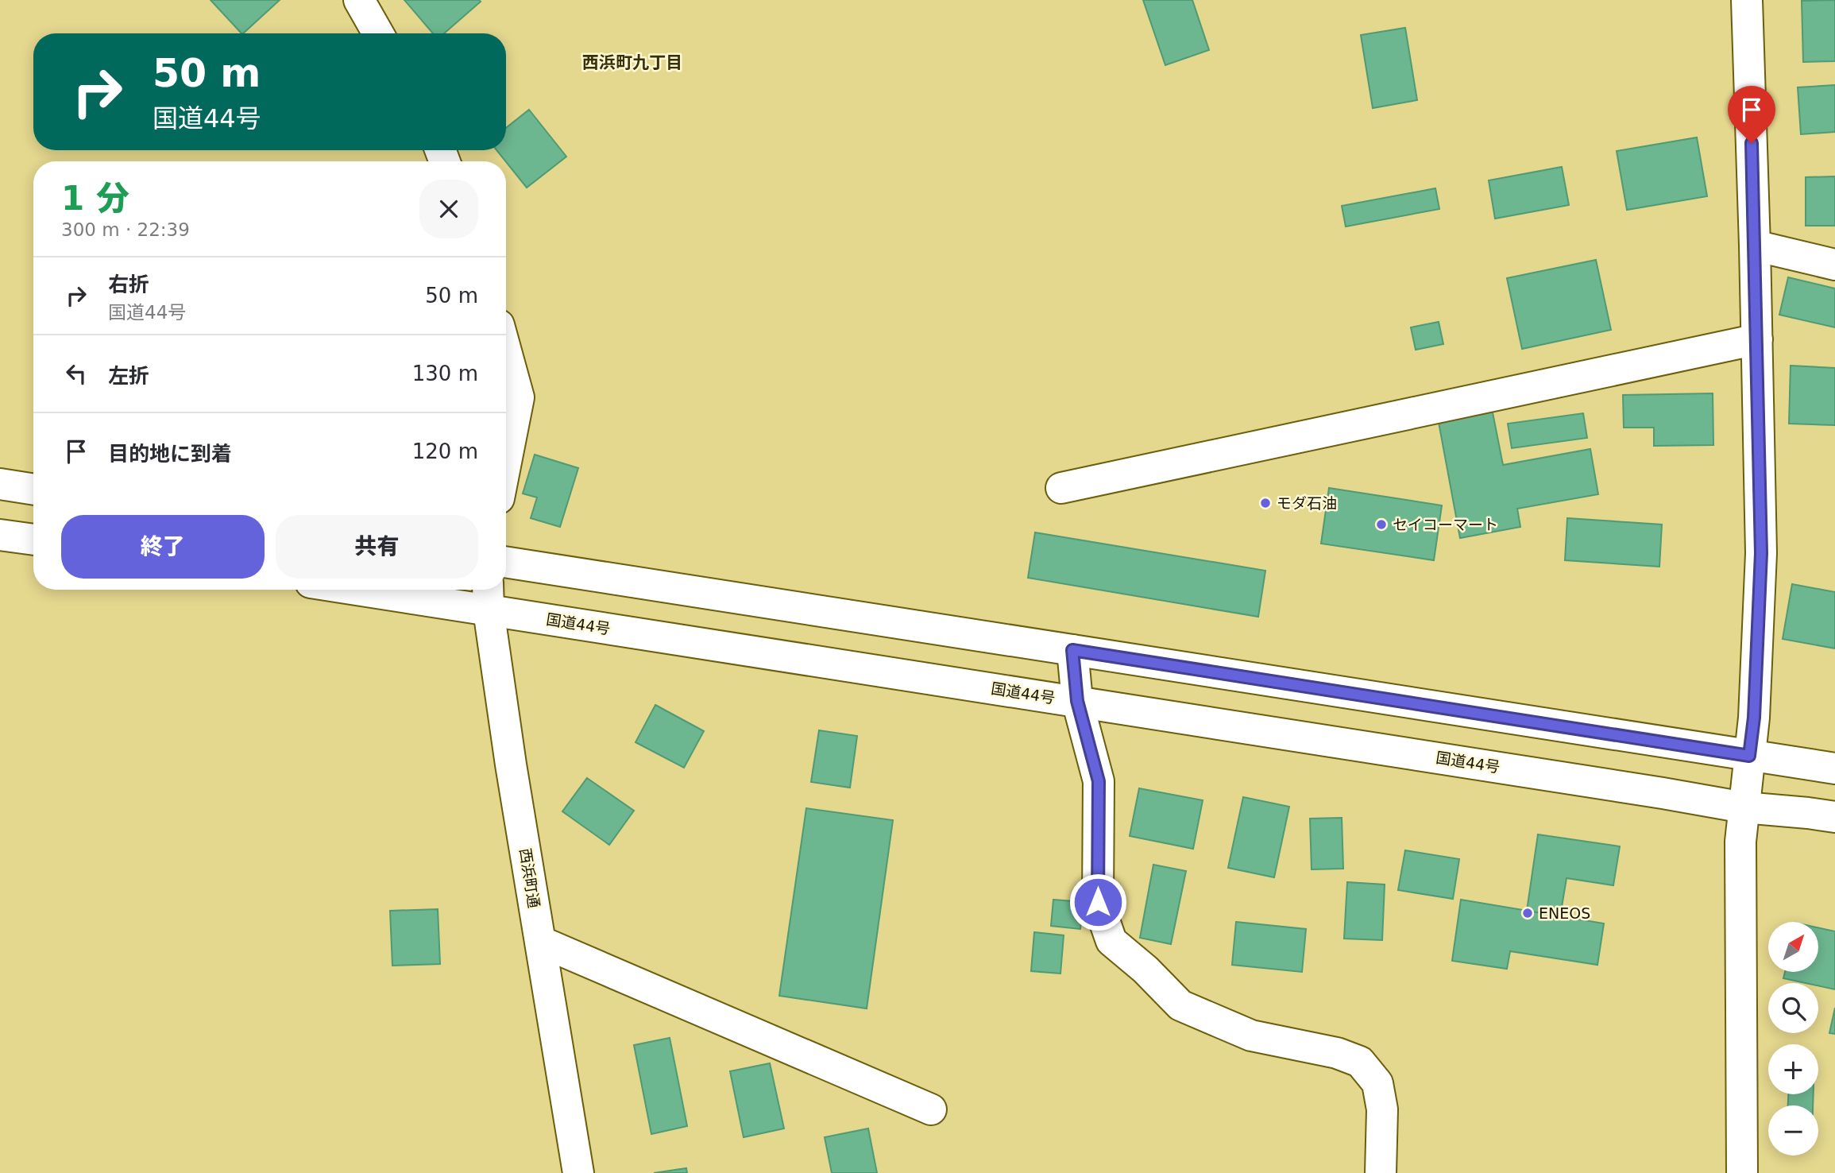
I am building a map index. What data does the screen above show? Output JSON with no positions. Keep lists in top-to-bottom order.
{
  "streets": {
    "main road": ["国道44号", "西浜町通"]
  },
  "crossings": [
    ["国道44号", "西浜町通"]
  ],
  "districts": ["西浜町九丁目"],
  "places": ["モダ石油", "セイコーマート", "ENEOS"],
  "north": "top right",
  "page": {
    "turn": ["50 m", "国道44号"],
    "heading": ["1 分", "300 m · 22:39"],
    "list": [
      {
        "name": "右折",
        "note": "国道44号",
        "value": "50 m"
      },
      {
        "name": "左折",
        "value": "130 m"
      },
      {
        "name": "目的地に到着",
        "value": "120 m"
      }
    ],
    "buttons": ["終了", "共有"],
    "map_buttons": ["+", "−"]
  }
}
